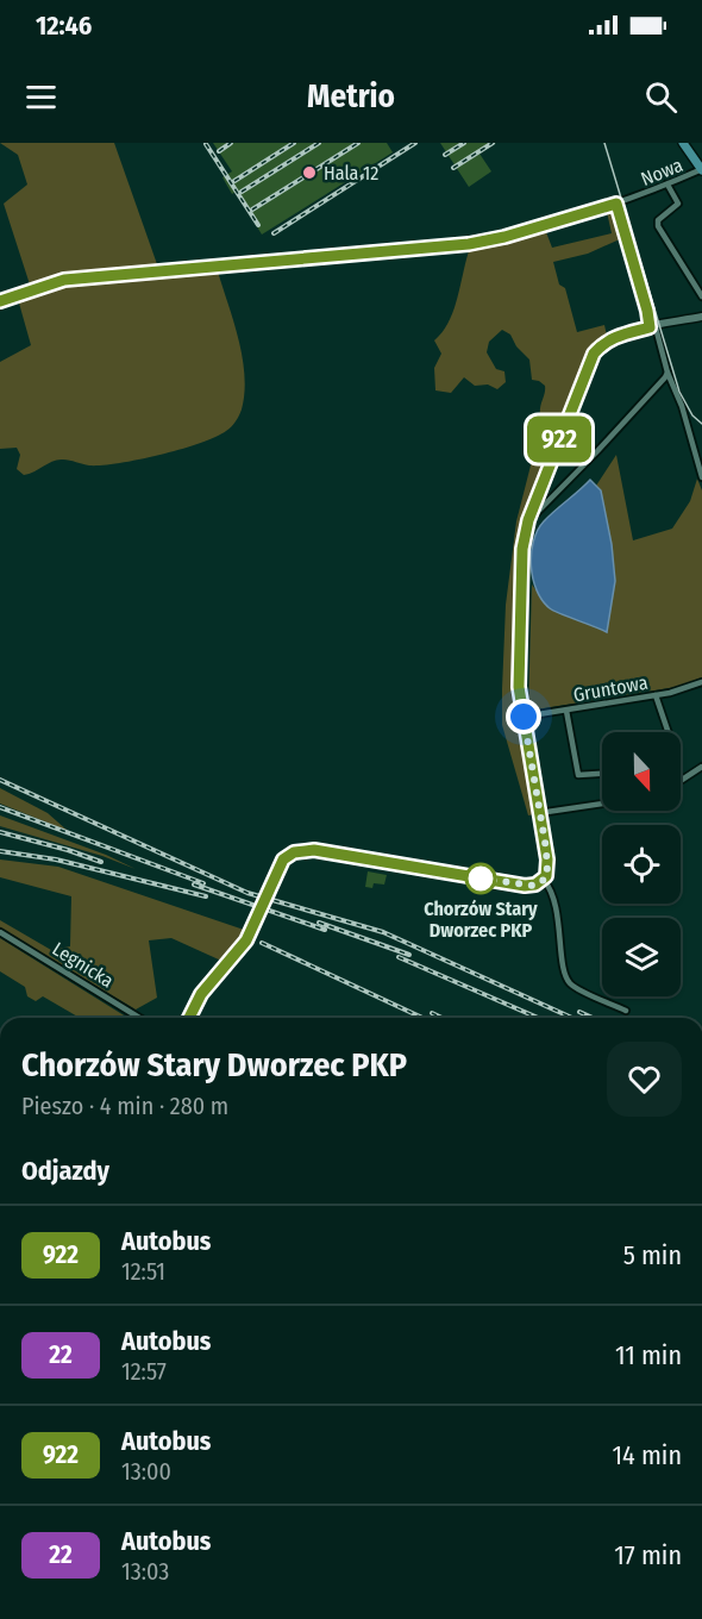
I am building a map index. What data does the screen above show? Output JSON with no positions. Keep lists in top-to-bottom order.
{
  "streets": {
    "street": ["Nowa", "Gruntowa", "Legnicka"]
  },
  "places": ["Hala 12", "Chorzów Stary Dworzec PKP"],
  "lines": ["bus line 922"],
  "north": "bottom",
  "page": {
    "status": "12:46",
    "header": "Metrio",
    "on_map": "922",
    "heading": [
      ["Chorzów Stary Dworzec PKP", "Pieszo · 4 min · 280 m"],
      "Odjazdy"
    ],
    "list": [
      {
        "mark": "922",
        "name": "Autobus",
        "note": "12:51",
        "value": "5 min"
      },
      {
        "mark": "22",
        "name": "Autobus",
        "note": "12:57",
        "value": "11 min"
      },
      {
        "mark": "922",
        "name": "Autobus",
        "note": "13:00",
        "value": "14 min"
      },
      {
        "mark": "22",
        "name": "Autobus",
        "note": "13:03",
        "value": "17 min"
      }
    ]
  }
}
